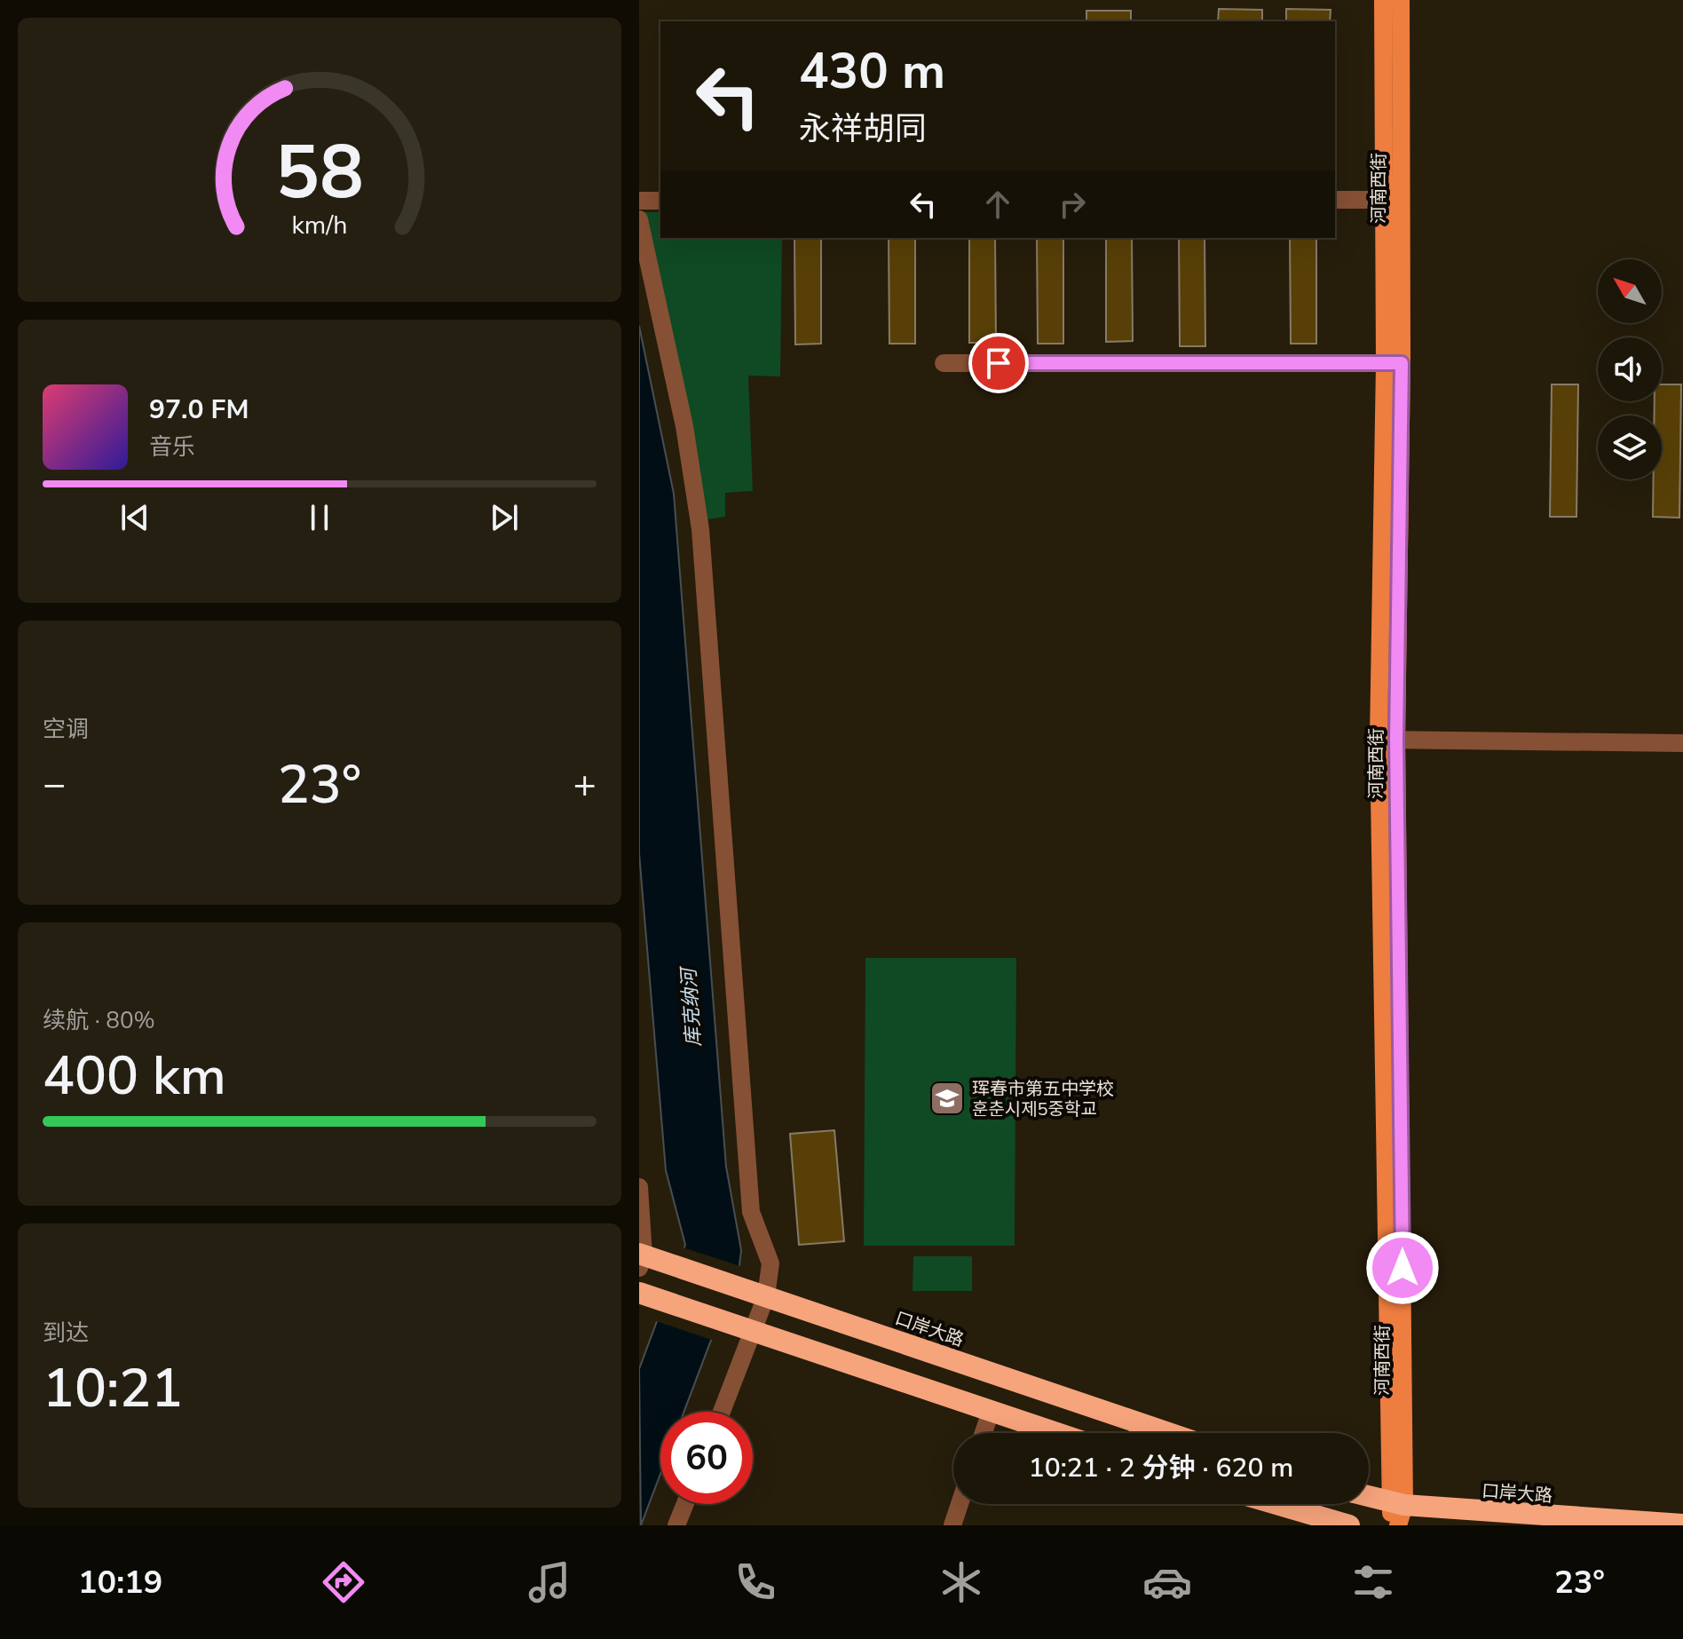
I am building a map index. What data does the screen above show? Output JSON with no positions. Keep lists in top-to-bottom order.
{
  "streets": {
    "highway": ["口岸大路"],
    "main road": ["河南西街"]
  },
  "crossings": [
    ["河南西街", "口岸大路"]
  ],
  "water": ["库克纳河"],
  "places": {
    "school or university": ["珲春市第五中学校 훈춘시제5중학교"]
  },
  "north": "top left",
  "page": {
    "turn": ["430 m", "永祥胡同"],
    "song": ["97.0 FM", "音乐"],
    "tile": [
      "空调",
      ["续航 · 80%", "400 km"],
      ["到达", "10:21"]
    ],
    "heat": ["−", "23°", "+"],
    "limit": "60",
    "trip": "10:21 · 2 分钟 · 620 m",
    "tabs": ["10:19", "23°"],
    "gauge": ["58", "km/h"]
  }
}
